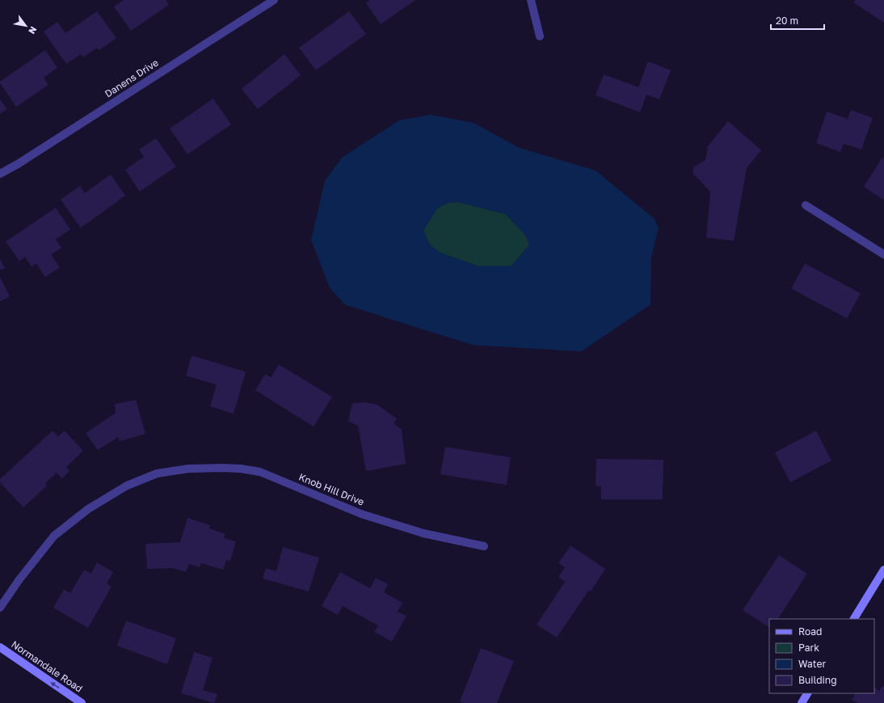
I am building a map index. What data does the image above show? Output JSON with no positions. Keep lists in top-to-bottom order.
{
  "streets": {
    "street": ["Danens Drive", "Knob Hill Drive", "Normandale Road"]
  },
  "one_way": ["Normandale Road"],
  "legend": [
    "Road",
    "Park",
    "Water",
    "Building"
  ],
  "scale_bar": "20 m",
  "north": "bottom right"
}
